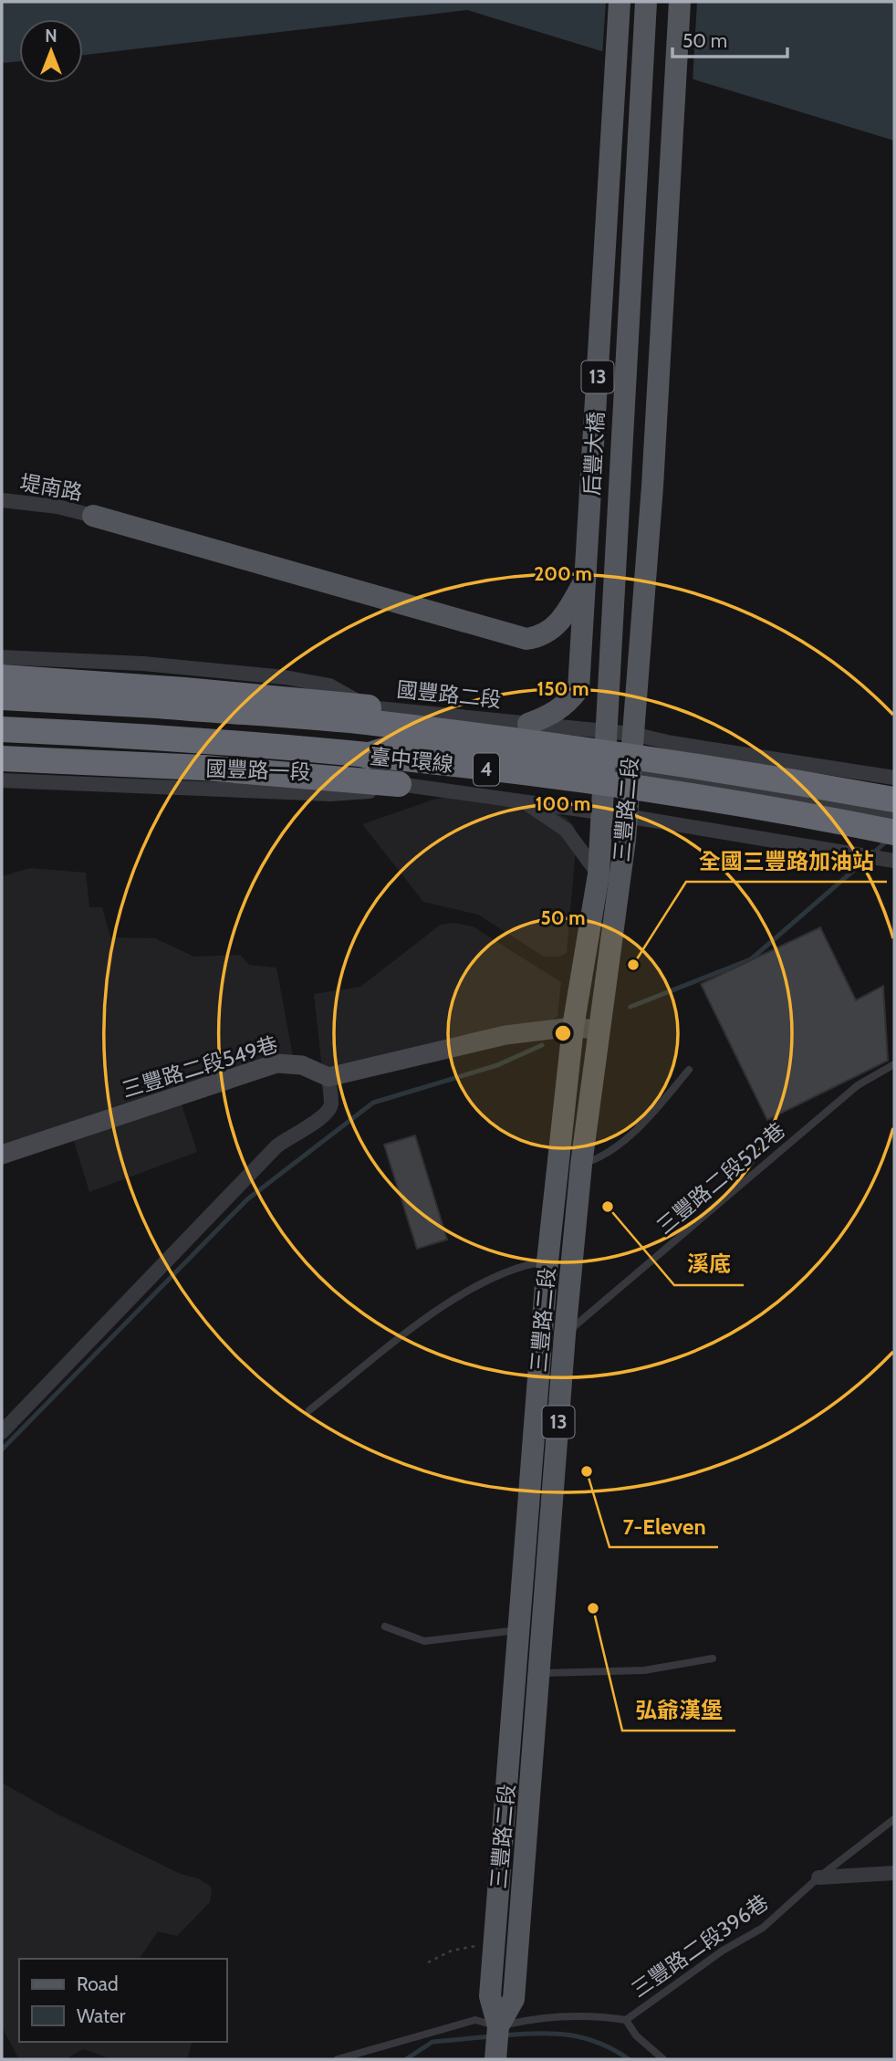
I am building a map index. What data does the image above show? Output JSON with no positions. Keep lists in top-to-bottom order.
{
  "streets": {
    "highway": ["臺中環線", "4"],
    "main road": ["13", "后豐大橋", "三豐路二段"],
    "street": [
      "堤南路",
      "國豐路二段",
      "國豐路一段",
      "三豐路二段549巷"
    ],
    "lane": ["三豐路二段522巷", "三豐路二段396巷"]
  },
  "crossings": [
    ["13", "國豐路二段"],
    ["13", "三豐路二段"],
    ["后豐大橋", "國豐路二段"],
    ["后豐大橋", "三豐路二段"],
    ["國豐路二段", "三豐路二段"],
    ["三豐路二段", "三豐路二段522巷"],
    ["三豐路二段", "三豐路二段396巷"]
  ],
  "places": [
    "全國三豐路加油站",
    "溪底",
    "7-Eleven",
    "弘爺漢堡"
  ],
  "legend": ["Road", "Water"],
  "scale_bar": "50 m",
  "north": "top",
  "rings": [
    "200 m",
    "150 m",
    "100 m",
    "50 m"
  ]
}
